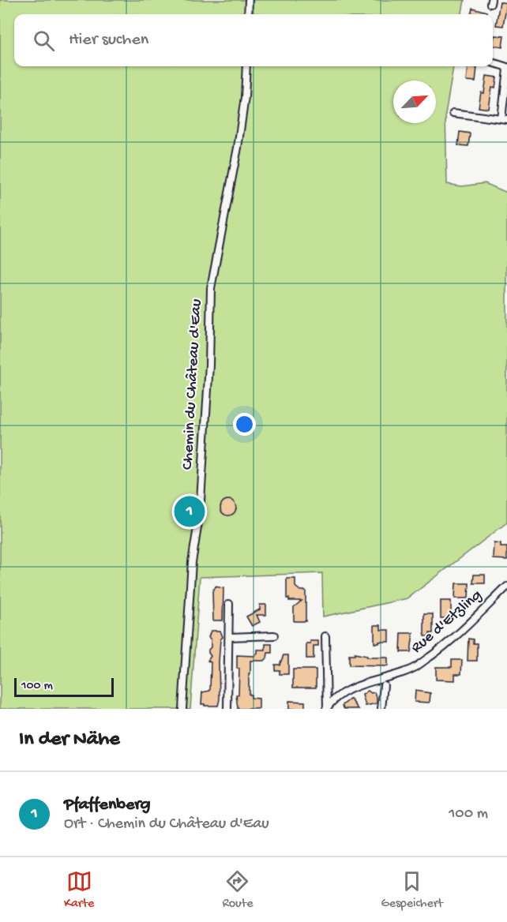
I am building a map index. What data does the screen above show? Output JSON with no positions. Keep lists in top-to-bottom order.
{
  "streets": {
    "street": ["Chemin du Château d'Eau", "Rue d'Etzling"]
  },
  "scale_bar": "100 m",
  "north": "top right",
  "page": {
    "search": "Hier suchen",
    "pins": "1",
    "scale": "100 m",
    "heading": "In der Nähe",
    "list": [
      {
        "mark": "1",
        "name": "Pfaffenberg",
        "note": "Ort · Chemin du Château d'Eau",
        "value": "100 m"
      }
    ],
    "nav": ["Karte", "Route", "Gespeichert"]
  }
}
